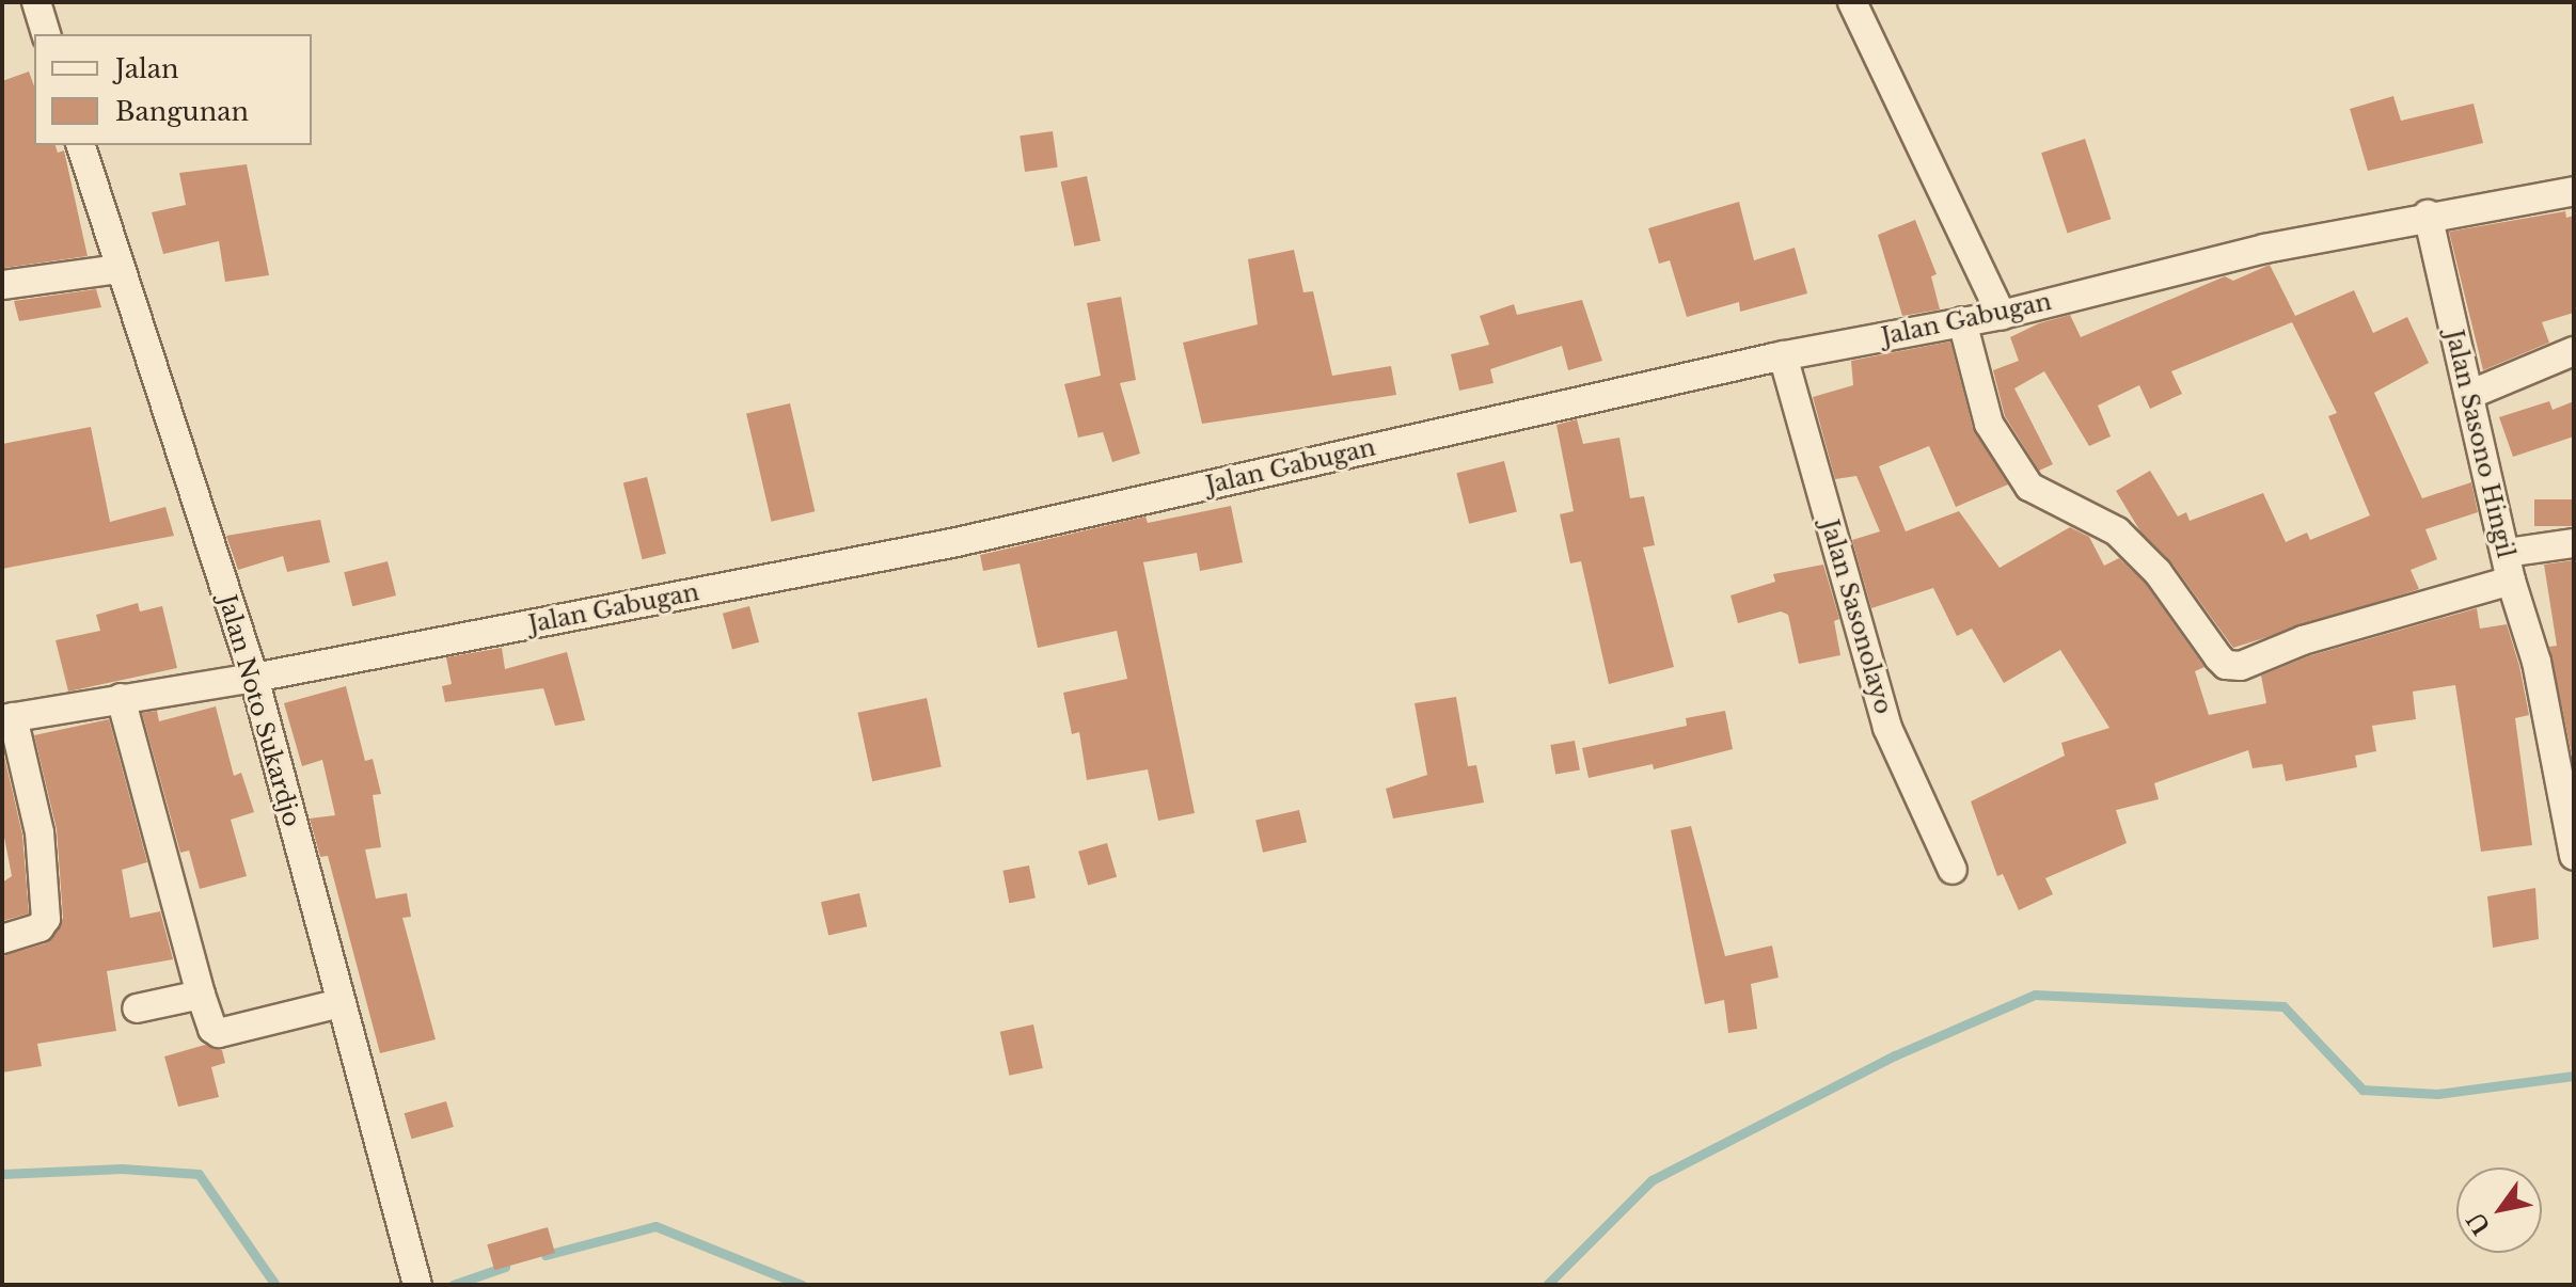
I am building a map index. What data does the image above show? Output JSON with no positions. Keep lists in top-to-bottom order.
{
  "streets": {
    "street": [
      "Jalan Gabugan",
      "Jalan Sasono Hingil",
      "Jalan Sasonolayo",
      "Jalan Noto Sukardjo"
    ]
  },
  "crossings": [
    ["Jalan Gabugan", "Jalan Sasono Hingil"],
    ["Jalan Gabugan", "Jalan Sasonolayo"],
    ["Jalan Gabugan", "Jalan Noto Sukardjo"]
  ],
  "legend": ["Jalan", "Bangunan"],
  "north": "bottom left"
}
